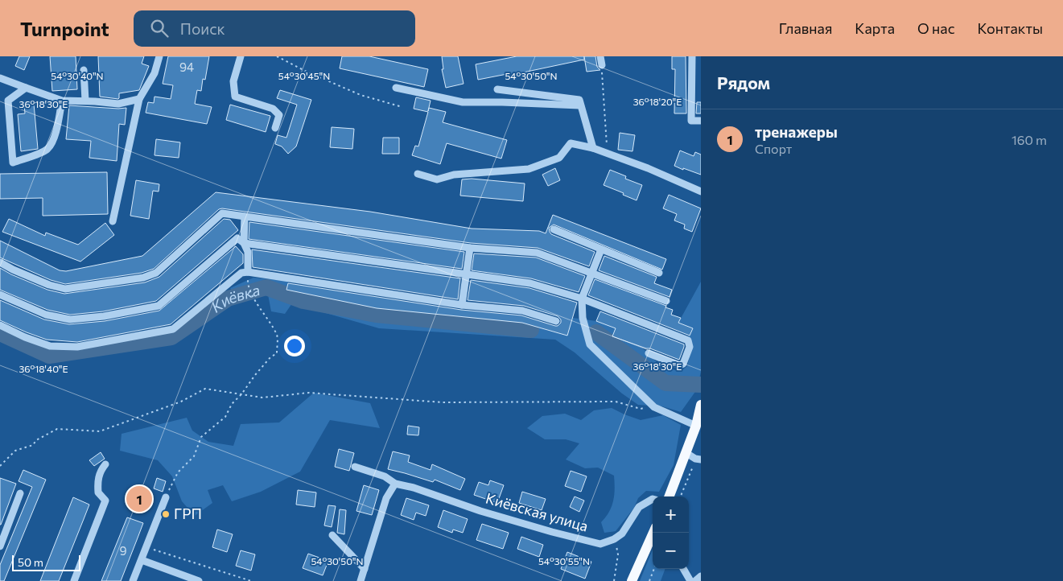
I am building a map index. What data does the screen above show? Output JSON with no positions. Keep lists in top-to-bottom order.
{
  "streets": {
    "street": ["Киёвская улица"]
  },
  "water": ["Киёвка"],
  "places": ["ГРП"],
  "house_numbers": ["94", "9"],
  "scale_bar": "50 m",
  "page": {
    "header": "Turnpoint",
    "search": "Поиск",
    "nav": [
      "Главная",
      "Карта",
      "О нас",
      "Контакты"
    ],
    "heading": "Рядом",
    "list": [
      {
        "mark": "1",
        "name": "тренажеры",
        "note": "Спорт",
        "value": "160 m"
      }
    ],
    "pins": "1",
    "map_buttons": ["+", "−"],
    "scale": "50 m"
  },
  "coordinates": [
    "54°30'40\"N",
    "54°30'45\"N",
    "54°30'50\"N",
    "36°18'20\"E",
    "36°18'30\"E",
    "36°18'40\"E",
    "54°30'55\"N"
  ]
}
